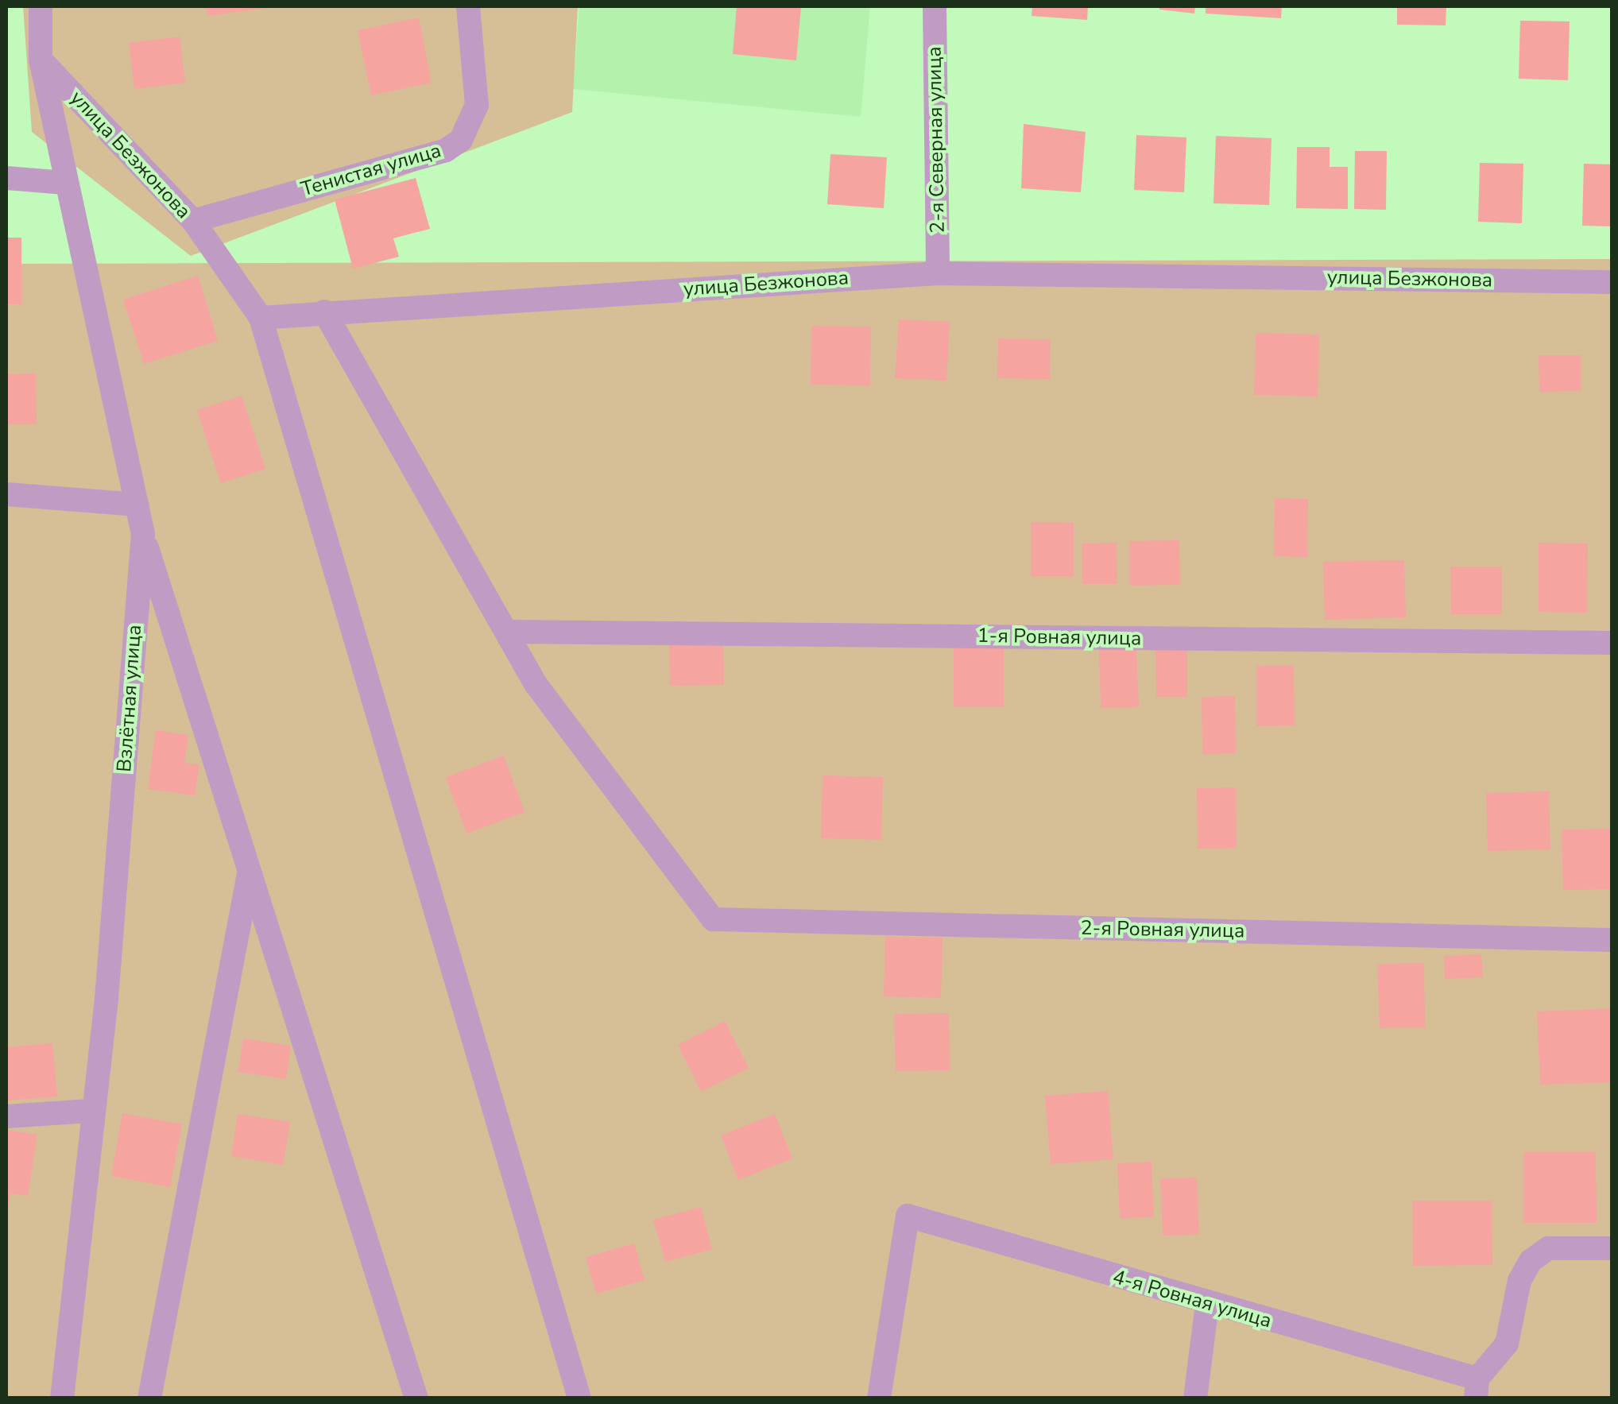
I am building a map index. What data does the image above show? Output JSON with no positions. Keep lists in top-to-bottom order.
{
  "streets": {
    "street": [
      "2-я Северная улица",
      "улица Безжонова",
      "Тенистая улица",
      "1-я Ровная улица",
      "Взлётная улица",
      "2-я Ровная улица",
      "4-я Ровная улица"
    ]
  },
  "crossings": [
    ["2-я Северная улица", "улица Безжонова"],
    ["улица Безжонова", "Тенистая улица"],
    ["улица Безжонова", "Взлётная улица"],
    ["1-я Ровная улица", "2-я Ровная улица"]
  ]
}
